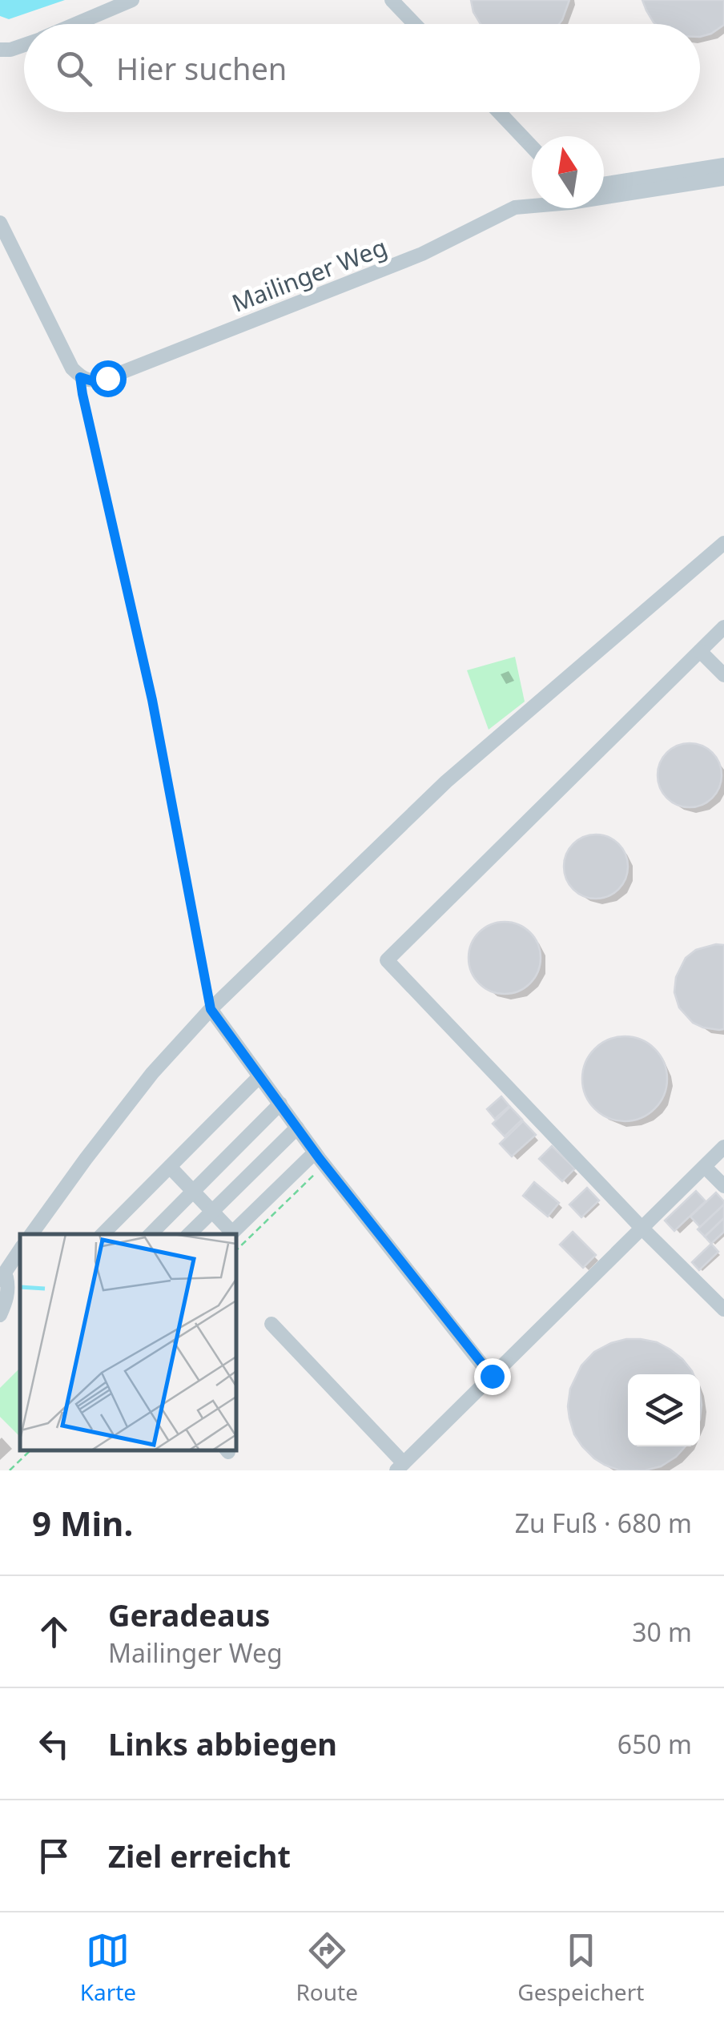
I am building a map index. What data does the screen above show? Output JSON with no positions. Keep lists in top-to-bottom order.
{
  "streets": {
    "street": ["Mailinger Weg"]
  },
  "north": "top",
  "page": {
    "search": "Hier suchen",
    "heading": ["9 Min.", "Zu Fuß · 680 m"],
    "list": [
      ["Geradeaus", "Mailinger Weg", "30 m"],
      ["Links abbiegen", "650 m"],
      "Ziel erreicht"
    ],
    "nav": ["Karte", "Route", "Gespeichert"]
  }
}
